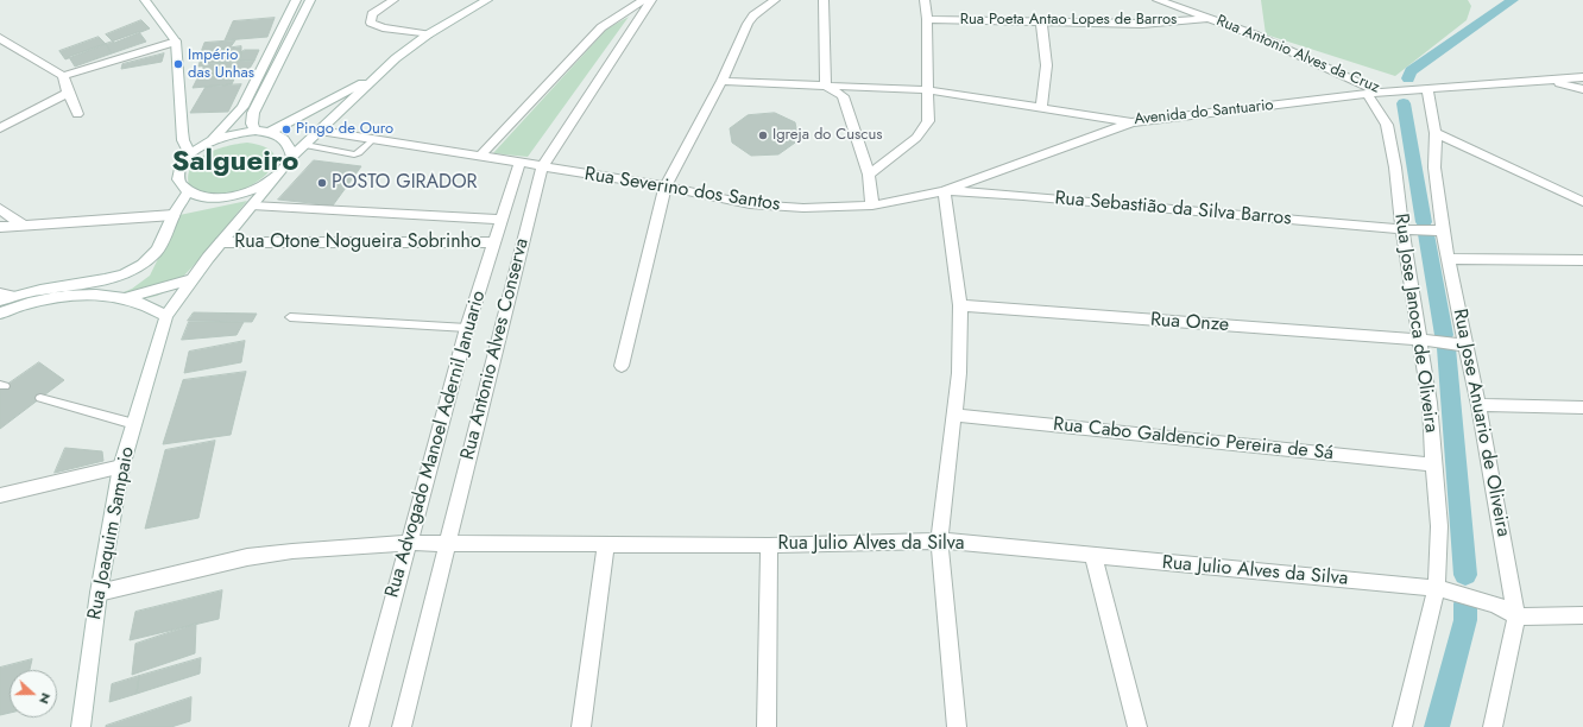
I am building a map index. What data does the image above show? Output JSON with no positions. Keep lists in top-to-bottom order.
{
  "streets": {
    "street": [
      "Rua Poeta Antao Lopes de Barros",
      "Rua Antonio Alves da Cruz",
      "Avenida do Santuario",
      "Rua Severino dos Santos",
      "Rua Sebastião da Silva Barros",
      "Rua Otone Nogueira Sobrinho",
      "Rua Onze",
      "Rua Jose Janoca de Oliveira",
      "Rua Antonio Alves Conserva",
      "Rua Jose Anuario de Oliveira",
      "Rua Cabo Galdencio Pereira de Sá",
      "Rua Advogado Manoel Adernil Januario",
      "Rua Joaquim Sampaio",
      "Rua Julio Alves da Silva"
    ]
  },
  "crossings": [
    ["Rua Poeta Antao Lopes de Barros", "Rua Antonio Alves da Cruz"],
    ["Rua Antonio Alves da Cruz", "Avenida do Santuario"],
    ["Rua Antonio Alves da Cruz", "Rua Jose Janoca de Oliveira"],
    ["Rua Antonio Alves da Cruz", "Rua Jose Anuario de Oliveira"],
    ["Avenida do Santuario", "Rua Jose Janoca de Oliveira"],
    ["Rua Severino dos Santos", "Rua Sebastião da Silva Barros"],
    ["Rua Severino dos Santos", "Rua Antonio Alves Conserva"],
    ["Rua Severino dos Santos", "Rua Advogado Manoel Adernil Januario"],
    ["Rua Sebastião da Silva Barros", "Rua Jose Janoca de Oliveira"],
    ["Rua Sebastião da Silva Barros", "Rua Jose Anuario de Oliveira"],
    ["Rua Otone Nogueira Sobrinho", "Rua Advogado Manoel Adernil Januario"],
    ["Rua Otone Nogueira Sobrinho", "Rua Joaquim Sampaio"],
    ["Rua Onze", "Rua Jose Janoca de Oliveira"],
    ["Rua Onze", "Rua Jose Anuario de Oliveira"],
    ["Rua Jose Janoca de Oliveira", "Rua Cabo Galdencio Pereira de Sá"],
    ["Rua Jose Janoca de Oliveira", "Rua Julio Alves da Silva"],
    ["Rua Antonio Alves Conserva", "Rua Julio Alves da Silva"],
    ["Rua Jose Anuario de Oliveira", "Rua Julio Alves da Silva"],
    ["Rua Advogado Manoel Adernil Januario", "Rua Julio Alves da Silva"],
    ["Rua Joaquim Sampaio", "Rua Julio Alves da Silva"]
  ],
  "districts": ["Salgueiro"],
  "places": [
    "Império das Unhas",
    "Pingo de Ouro",
    "Igreja do Cuscus",
    "POSTO GIRADOR"
  ],
  "north": "right"
}
